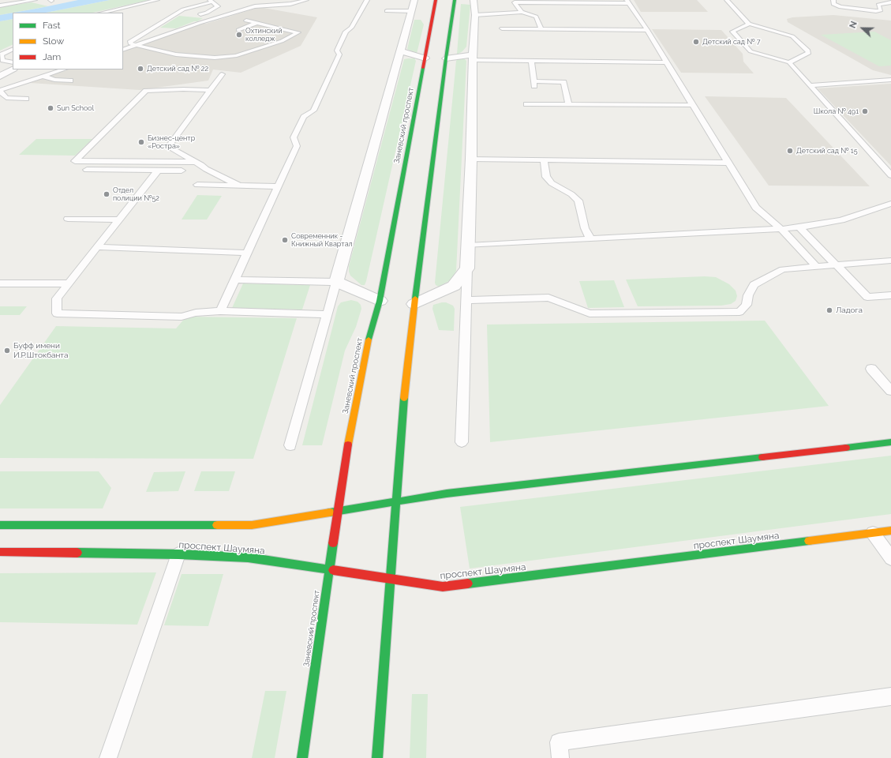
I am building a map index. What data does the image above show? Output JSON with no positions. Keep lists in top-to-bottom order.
{
  "streets": {
    "main road": ["Заневский проспект", "проспект Шаумяна"]
  },
  "crossings": [
    ["Заневский проспект", "проспект Шаумяна"]
  ],
  "places": [
    "Охтинский колледж",
    "Детский сад № 7",
    "Детский сад № 22",
    "Sun School",
    "Школа № 491",
    "Бизнес-центр «Ростра»",
    "Детский сад № 15",
    "Отдел полиции №52",
    "Современник - Книжный Квартал",
    "Ладога",
    "Буфф имени И.Р.Штокбанта"
  ],
  "legend": ["Fast", "Slow", "Jam"],
  "north": "left"
}
